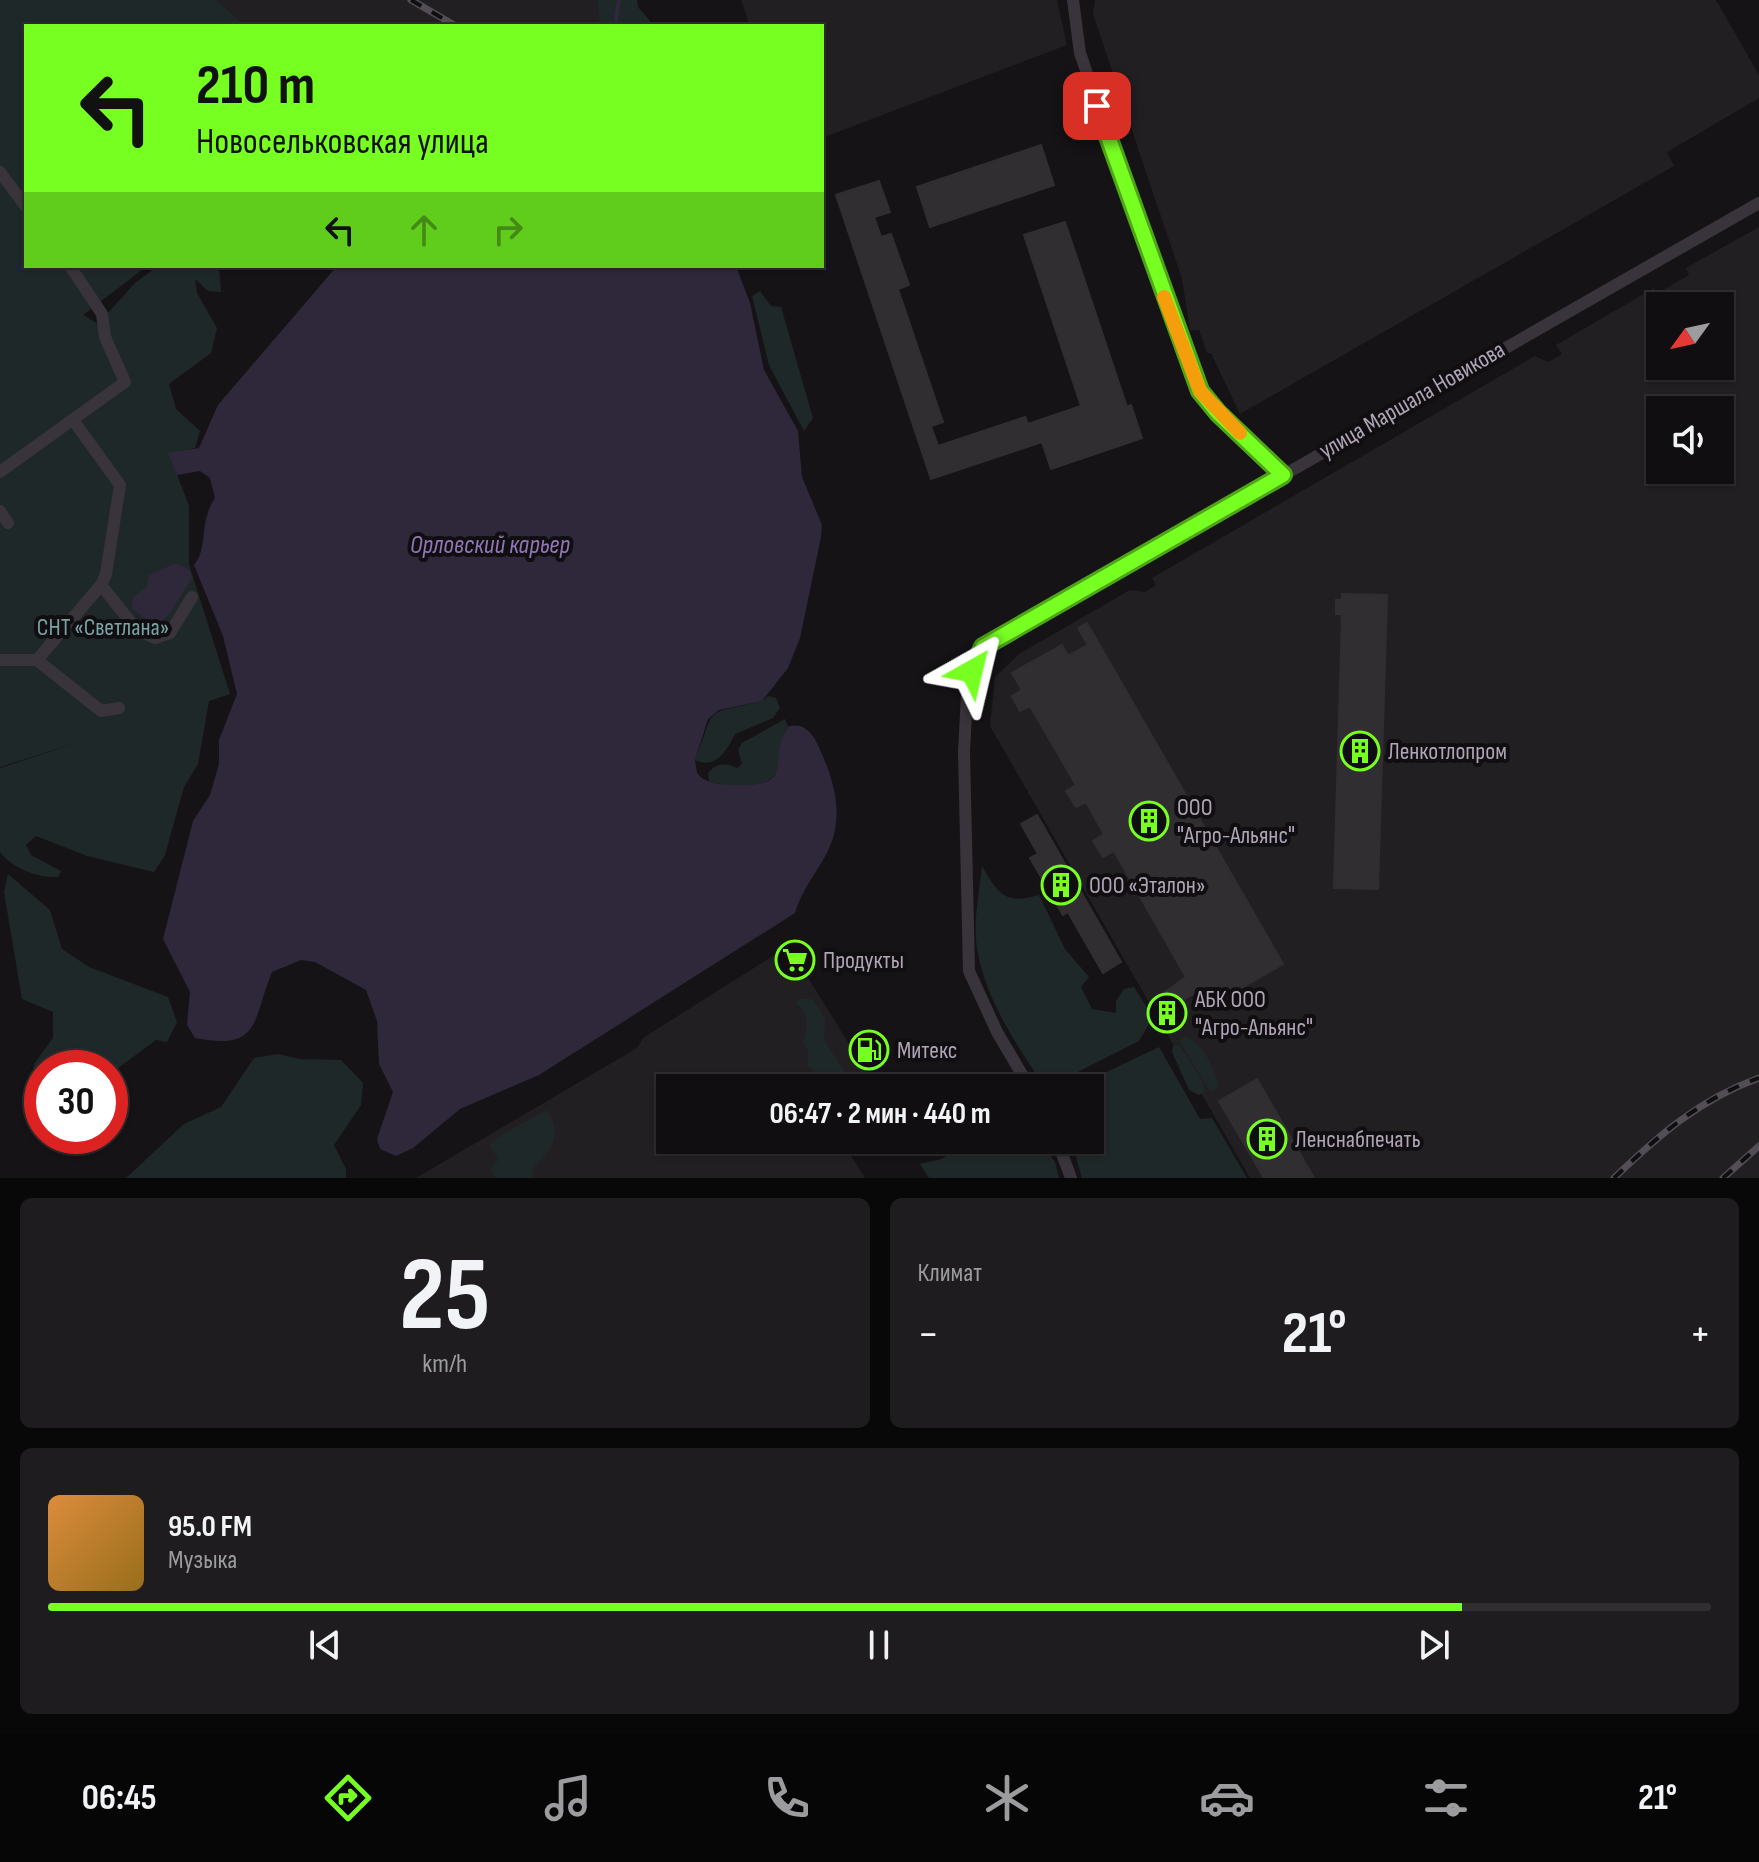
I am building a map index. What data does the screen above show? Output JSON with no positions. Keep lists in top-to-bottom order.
{
  "streets": {
    "street": ["улица Маршала Новикова"]
  },
  "water": ["Орловский карьер"],
  "parks": ["СНТ «Светлана»"],
  "places": {
    "building": [
      "Ленкотлопром",
      "ООО \"Агро-Альянс\"",
      "ООО «Эталон»",
      "АБК ООО \"Агро-Альянс\"",
      "Ленснабпечать"
    ],
    "supermarket": ["Продукты"],
    "fuel station": ["Митекс"]
  },
  "north": "bottom left",
  "page": {
    "turn": ["210 m", "Новосельковская улица"],
    "limit": "30",
    "trip": "06:47 · 2 мин · 440 m",
    "tile": [
      ["25", "km/h"],
      "Климат"
    ],
    "heat": ["−", "21°", "+"],
    "song": ["95.0 FM", "Музыка"],
    "tabs": ["06:45", "21°"]
  }
}
